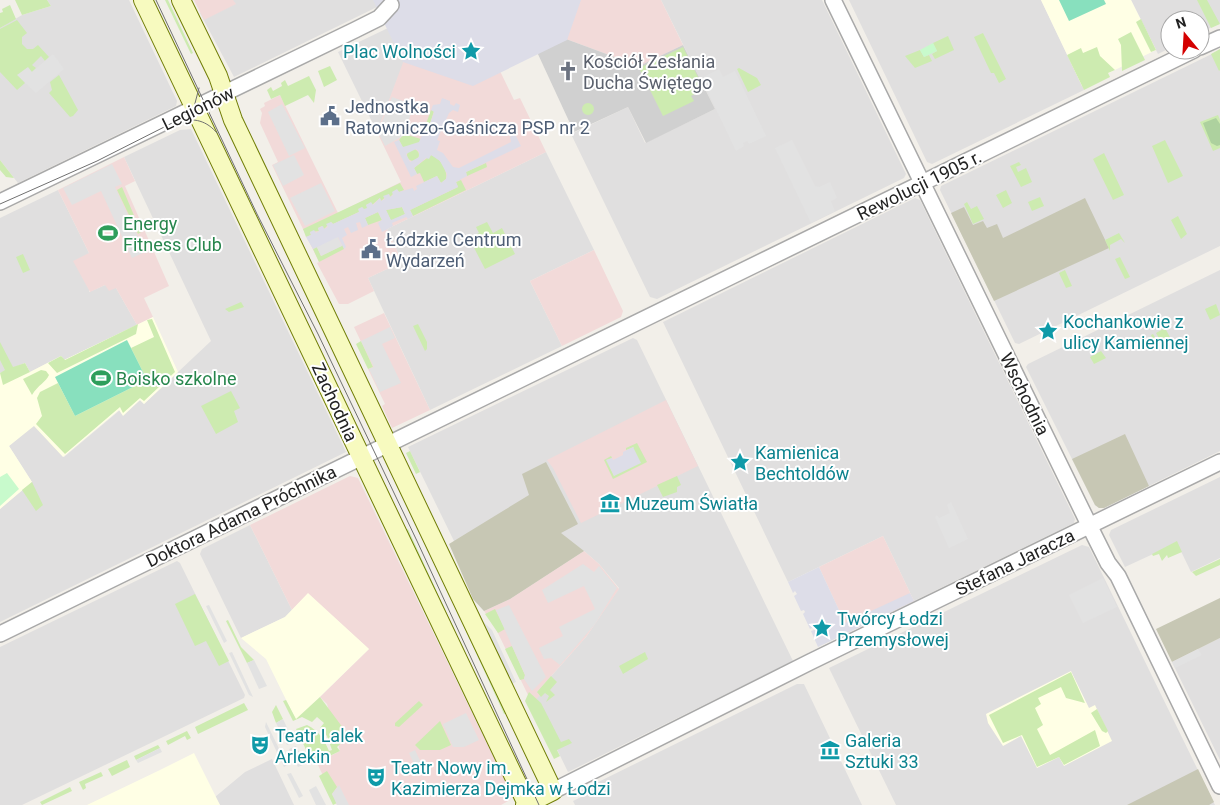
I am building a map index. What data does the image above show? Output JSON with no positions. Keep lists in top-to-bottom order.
{
  "streets": {
    "main road": ["Zachodnia"],
    "street": [
      "Legionów",
      "Rewolucji 1905 r.",
      "Wschodnia",
      "Doktora Adama Próchnika",
      "Stefana Jaracza"
    ]
  },
  "crossings": [
    ["Legionów", "Zachodnia"],
    ["Rewolucji 1905 r.", "Wschodnia"],
    ["Rewolucji 1905 r.", "Doktora Adama Próchnika"],
    ["Wschodnia", "Stefana Jaracza"],
    ["Zachodnia", "Doktora Adama Próchnika"],
    ["Zachodnia", "Stefana Jaracza"]
  ],
  "places": {
    "place": [
      "Plac Wolności",
      "Kochankowie z ulicy Kamiennej",
      "Kamienica Bechtoldów",
      "Twórcy Łodzi Przemysłowej"
    ],
    "church": ["Kościół Zesłania Ducha Świętego"],
    "public building": ["Jednostka Ratowniczo-Gaśnicza PSP nr 2", "Łódzkie Centrum Wydarzeń"],
    "sports": ["Energy Fitness Club", "Boisko szkolne"],
    "museum": ["Muzeum Światła", "Galeria Sztuki 33"],
    "theatre": ["Teatr Lalek Arlekin", "Teatr Nowy im. Kazimierza Dejmka w Łodzi"]
  },
  "north": "top"
}
